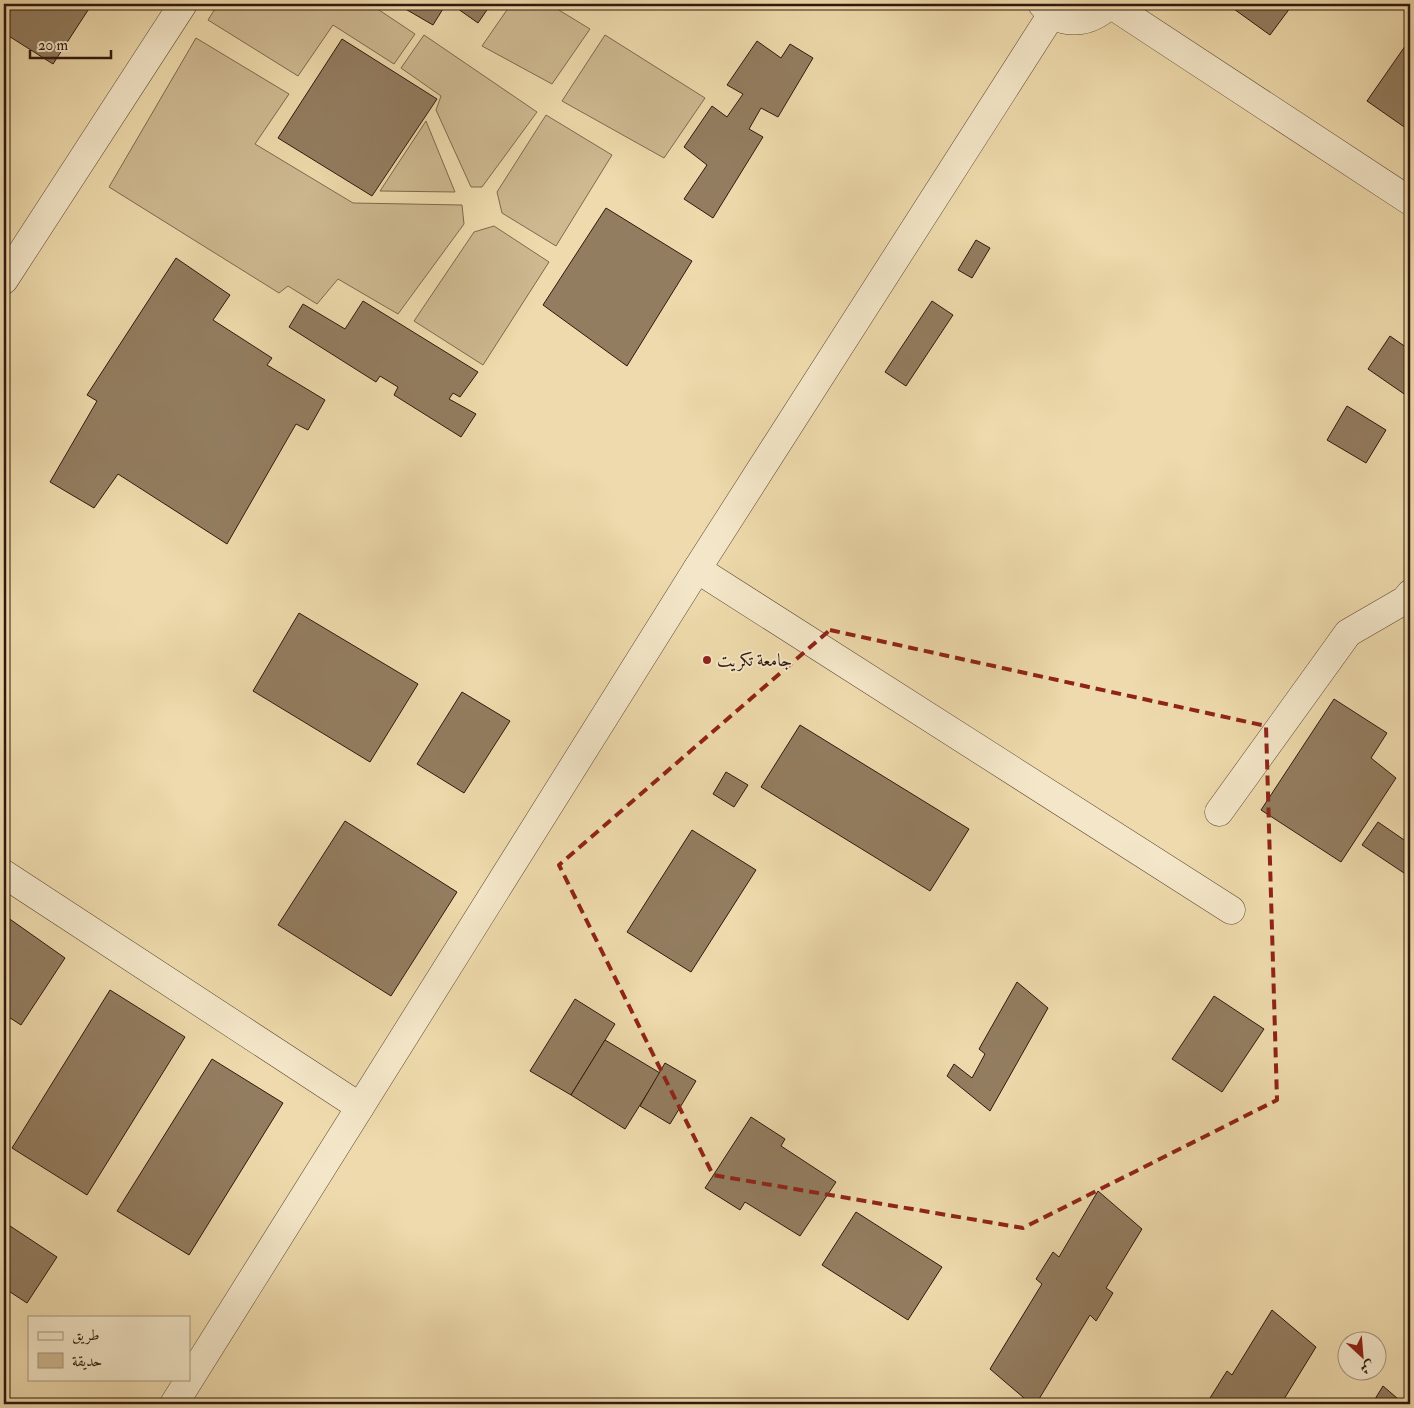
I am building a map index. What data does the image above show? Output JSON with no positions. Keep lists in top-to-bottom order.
{
  "places": ["جامعة تكريت"],
  "legend": ["طريق", "حديقة"],
  "scale_bar": "20 m",
  "north": "bottom right"
}
